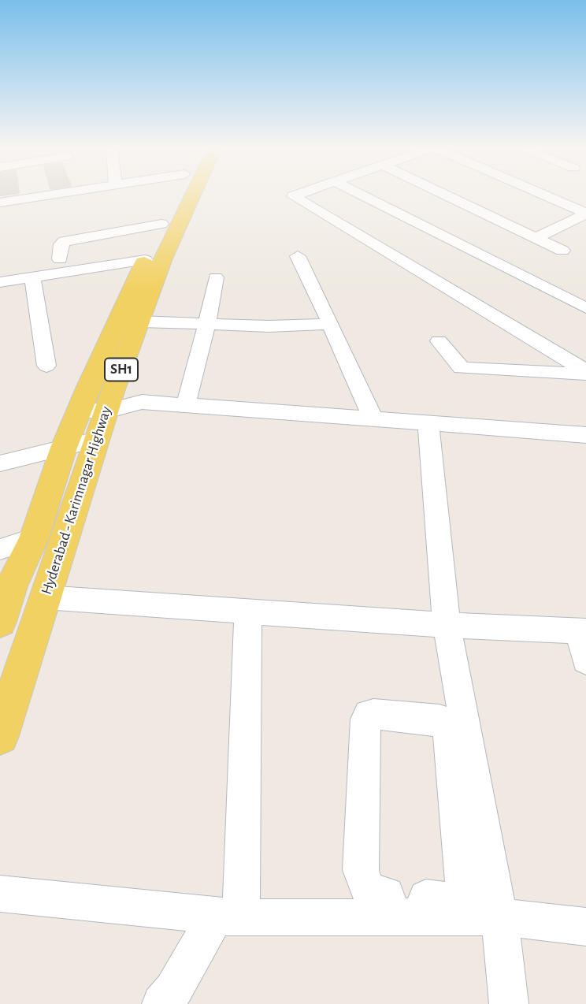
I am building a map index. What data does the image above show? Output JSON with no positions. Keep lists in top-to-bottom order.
{
  "streets": {
    "main road": ["SH1", "Hyderabad - Karimnagar Highway"]
  }
}
